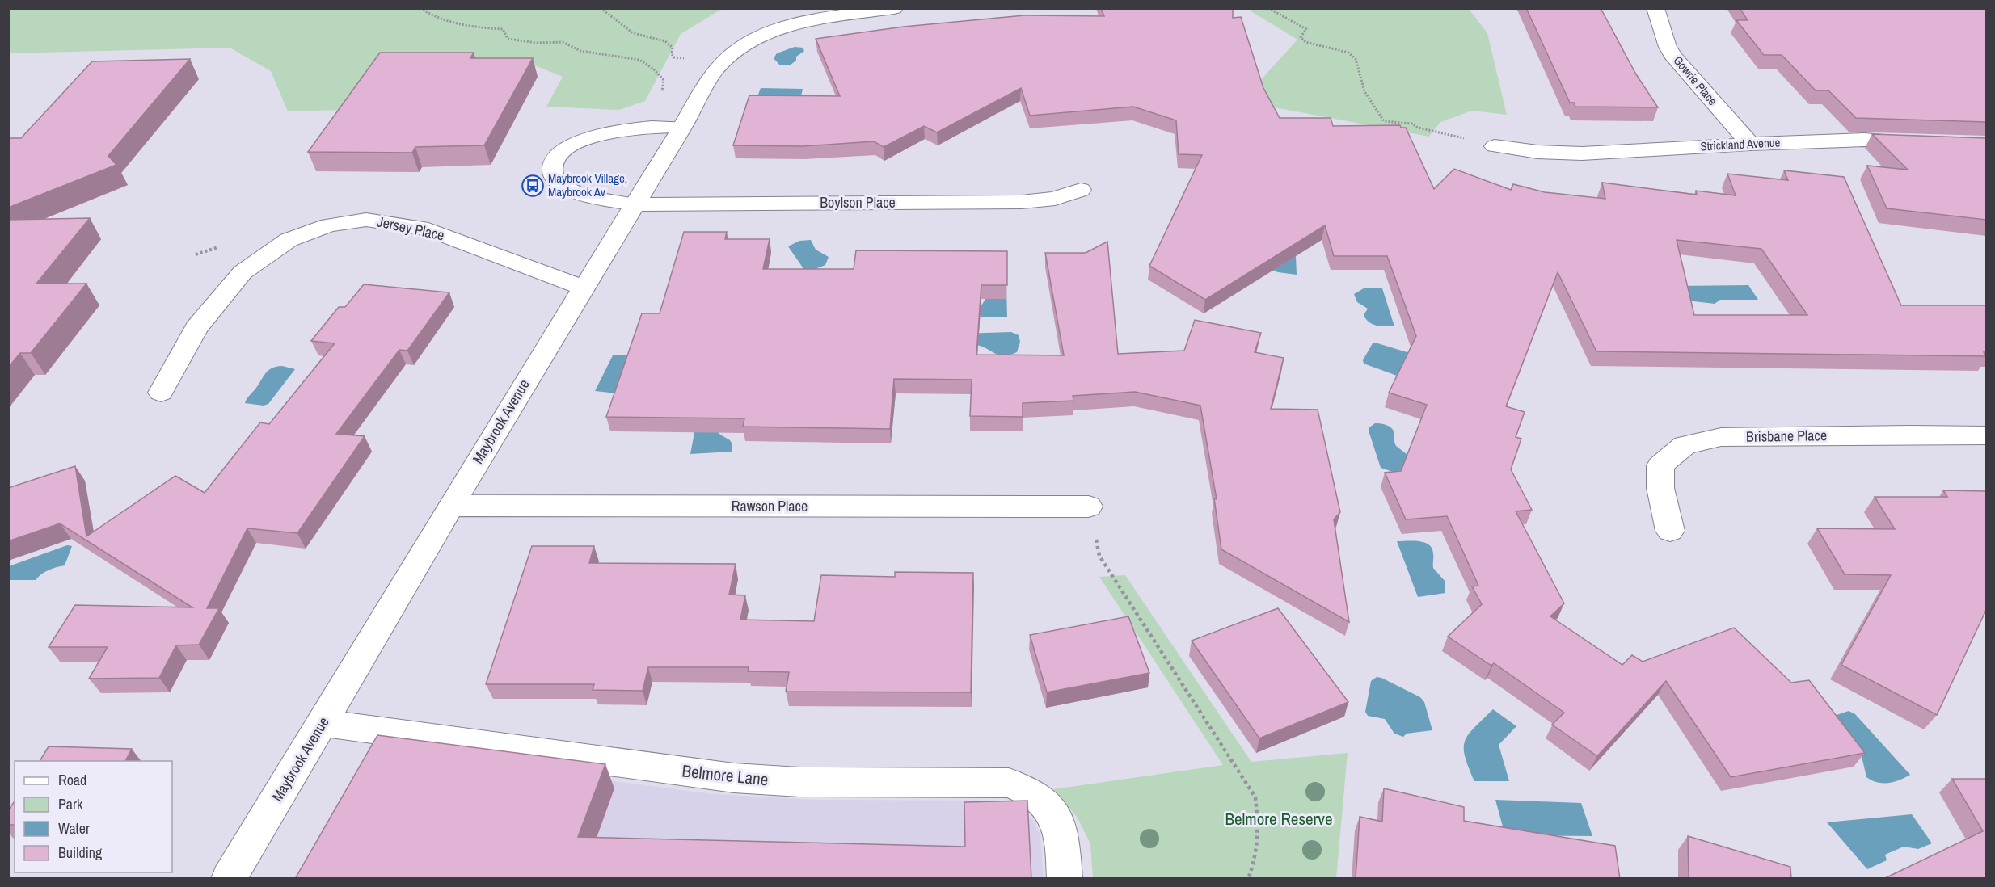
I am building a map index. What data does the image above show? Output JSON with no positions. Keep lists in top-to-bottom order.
{
  "streets": {
    "street": [
      "Gowrie Place",
      "Strickland Avenue",
      "Boylson Place",
      "Jersey Place",
      "Maybrook Avenue",
      "Brisbane Place",
      "Rawson Place",
      "Belmore Lane"
    ]
  },
  "crossings": [
    ["Gowrie Place", "Strickland Avenue"],
    ["Boylson Place", "Maybrook Avenue"],
    ["Jersey Place", "Maybrook Avenue"],
    ["Maybrook Avenue", "Rawson Place"],
    ["Maybrook Avenue", "Belmore Lane"]
  ],
  "parks": ["Belmore Reserve"],
  "places": {
    "bus stop": ["Maybrook Village, Maybrook Av"]
  },
  "legend": [
    "Road",
    "Park",
    "Water",
    "Building"
  ]
}
